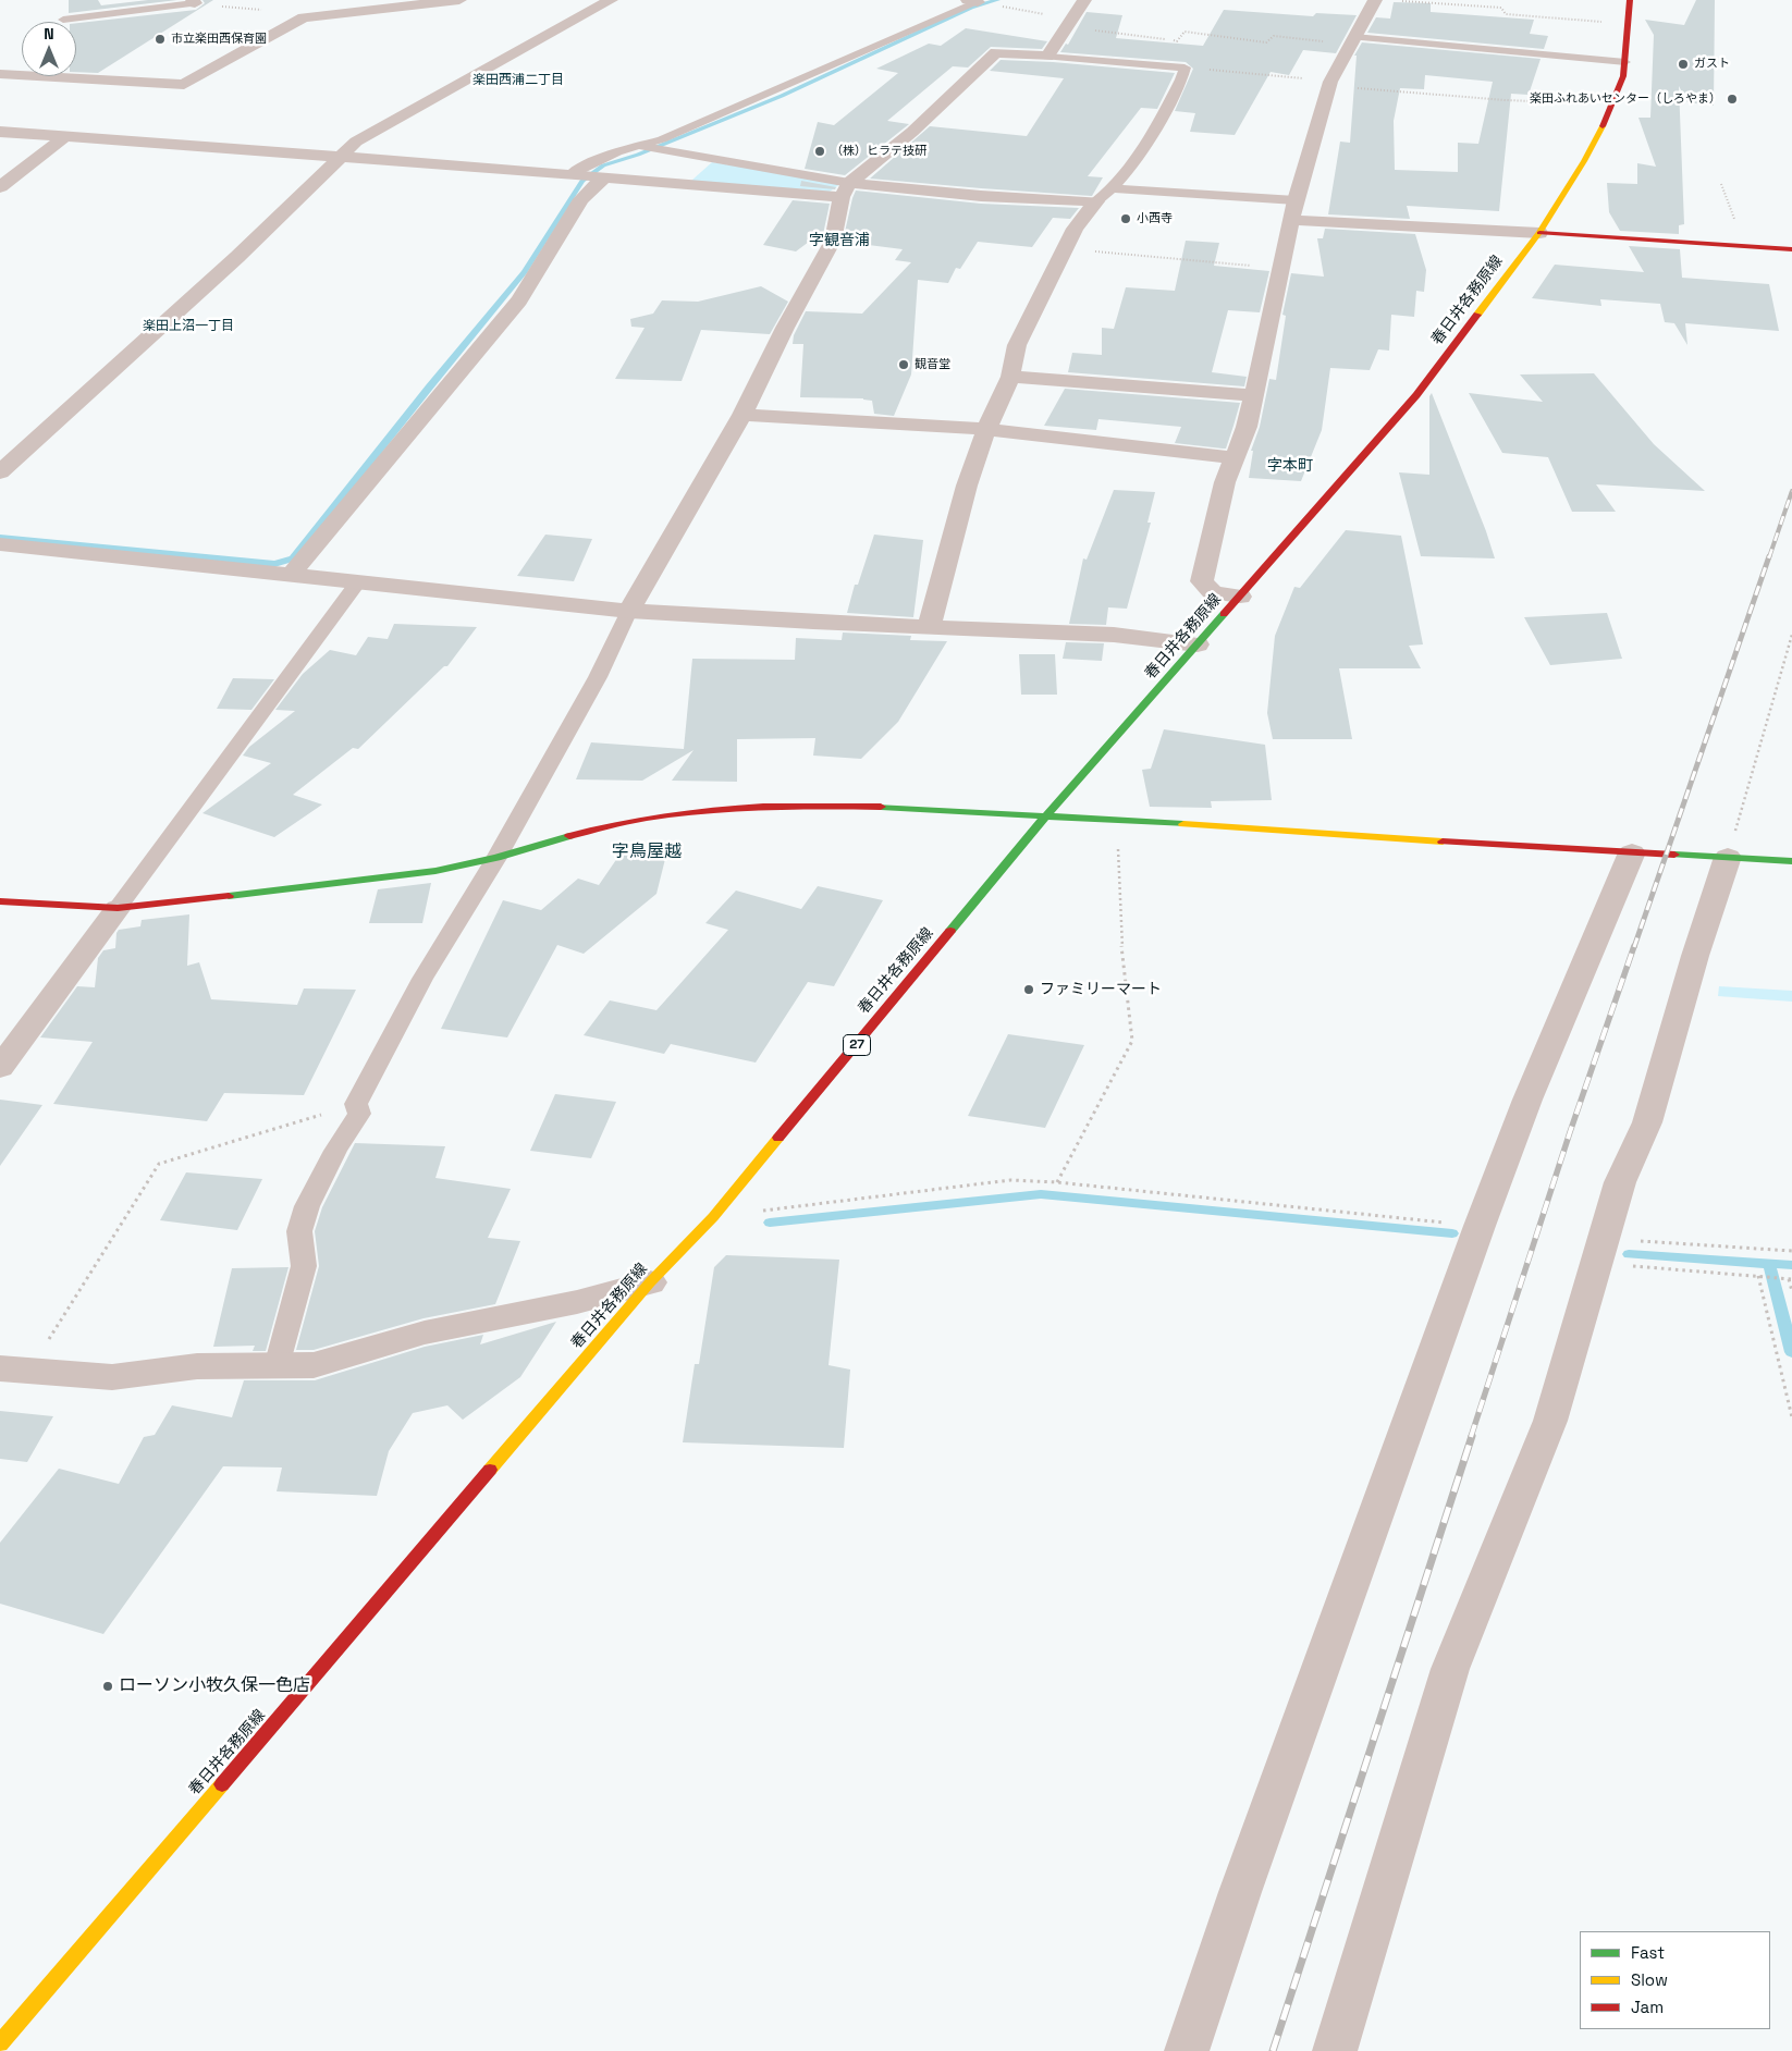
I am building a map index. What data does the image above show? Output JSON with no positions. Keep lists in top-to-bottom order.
{
  "streets": {
    "main road": ["春日井各務原線", "27"]
  },
  "districts": [
    "楽田西浦二丁目",
    "字観音浦",
    "楽田上沼一丁目",
    "字本町",
    "字鳥屋越"
  ],
  "places": [
    "市立楽田西保育園",
    "ガスト",
    "楽田ふれあいセンター（しろやま）",
    "（株）ヒラテ技研",
    "小西寺",
    "観音堂",
    "ファミリーマート",
    "ローソン小牧久保一色店"
  ],
  "legend": ["Fast", "Slow", "Jam"],
  "north": "top"
}
